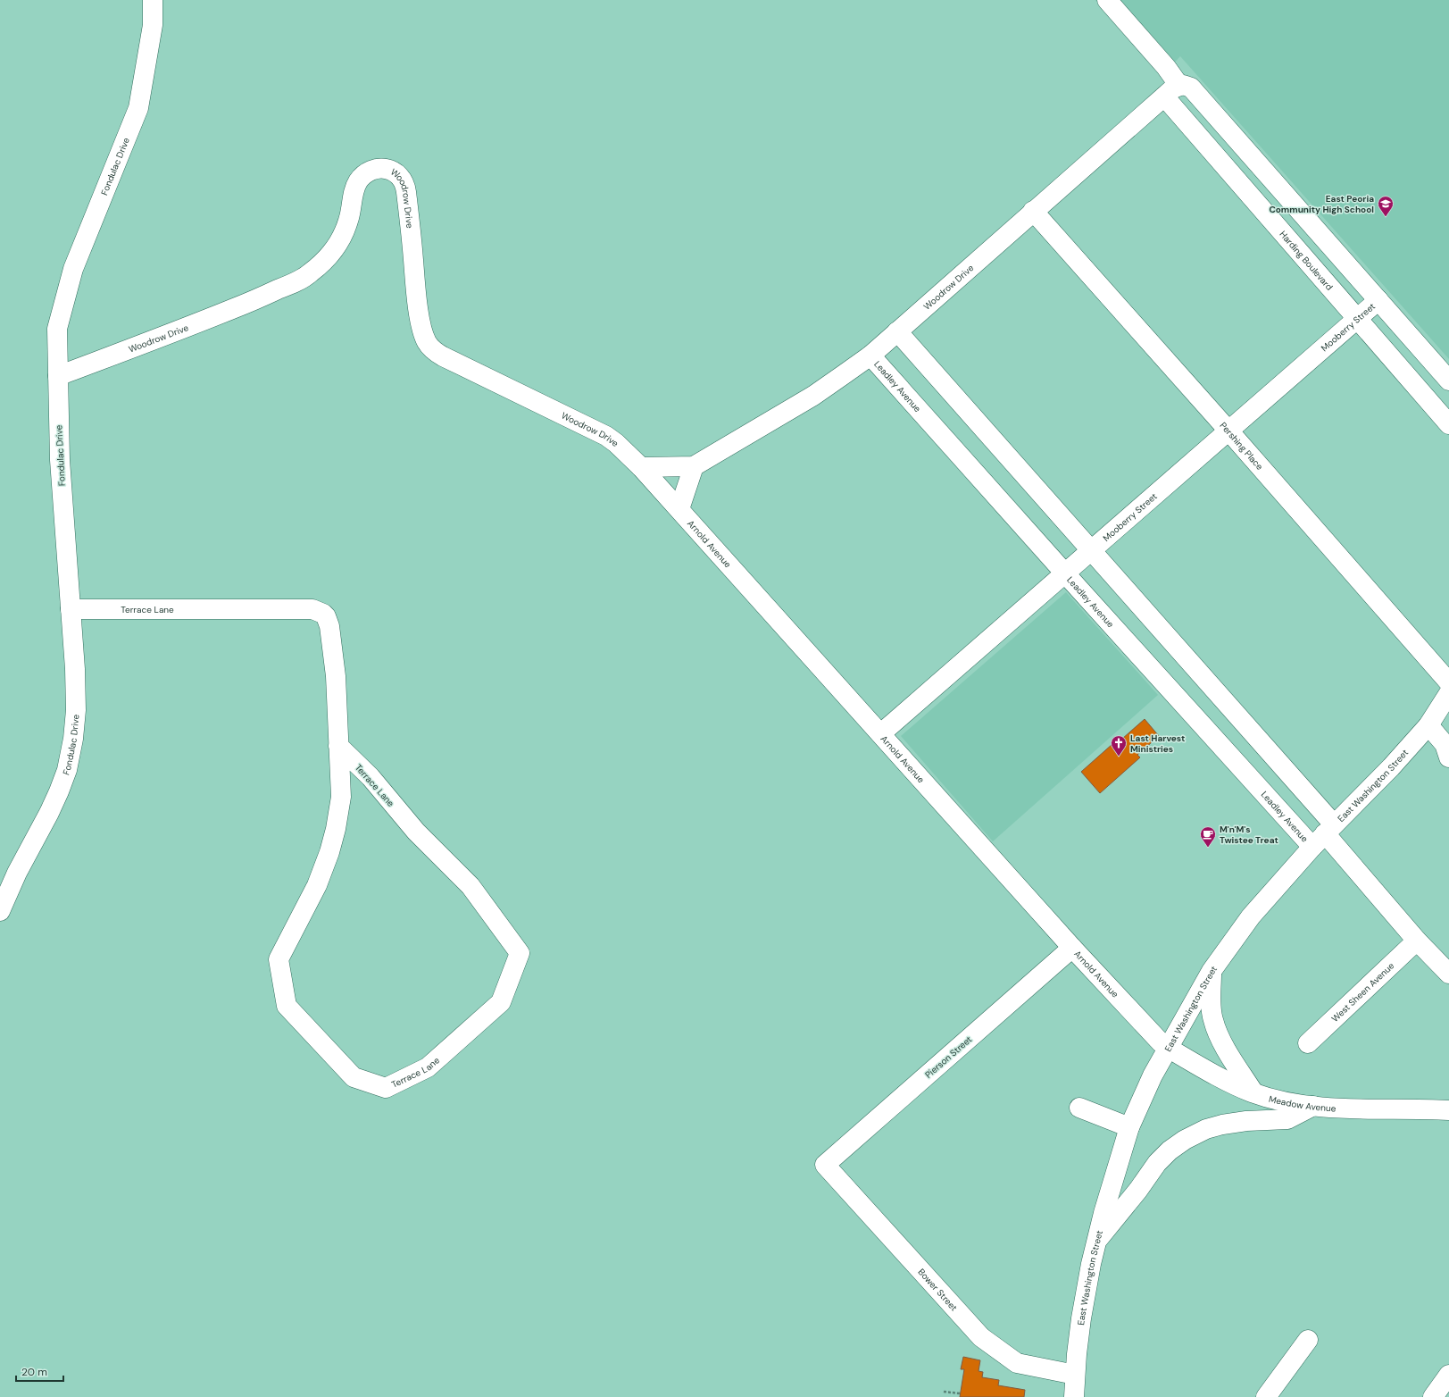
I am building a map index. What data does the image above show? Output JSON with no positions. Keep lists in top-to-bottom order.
{
  "streets": {
    "street": [
      "Fondulac Drive",
      "Woodrow Drive",
      "Harding Boulevard",
      "Mooberry Street",
      "Leadley Avenue",
      "Pershing Place",
      "Arnold Avenue",
      "Terrace Lane",
      "East Washington Street",
      "West Sheen Avenue",
      "Pierson Street",
      "Meadow Avenue",
      "Bower Street"
    ]
  },
  "crossings": [
    ["Fondulac Drive", "Woodrow Drive"],
    ["Fondulac Drive", "Terrace Lane"],
    ["Woodrow Drive", "Harding Boulevard"],
    ["Woodrow Drive", "Leadley Avenue"],
    ["Woodrow Drive", "Pershing Place"],
    ["Woodrow Drive", "Arnold Avenue"],
    ["Harding Boulevard", "Mooberry Street"],
    ["Mooberry Street", "Leadley Avenue"],
    ["Mooberry Street", "Pershing Place"],
    ["Mooberry Street", "Arnold Avenue"],
    ["Leadley Avenue", "East Washington Street"],
    ["Leadley Avenue", "West Sheen Avenue"],
    ["Arnold Avenue", "East Washington Street"],
    ["Arnold Avenue", "Pierson Street"],
    ["Arnold Avenue", "Meadow Avenue"],
    ["East Washington Street", "Meadow Avenue"],
    ["East Washington Street", "Bower Street"],
    ["Pierson Street", "Bower Street"]
  ],
  "places": {
    "school or university": ["East Peoria Community High School"],
    "church": ["Last Harvest Ministries"],
    "cafe": ["M'n'M's Twistee Treat"]
  },
  "scale_bar": "20 m"
}
